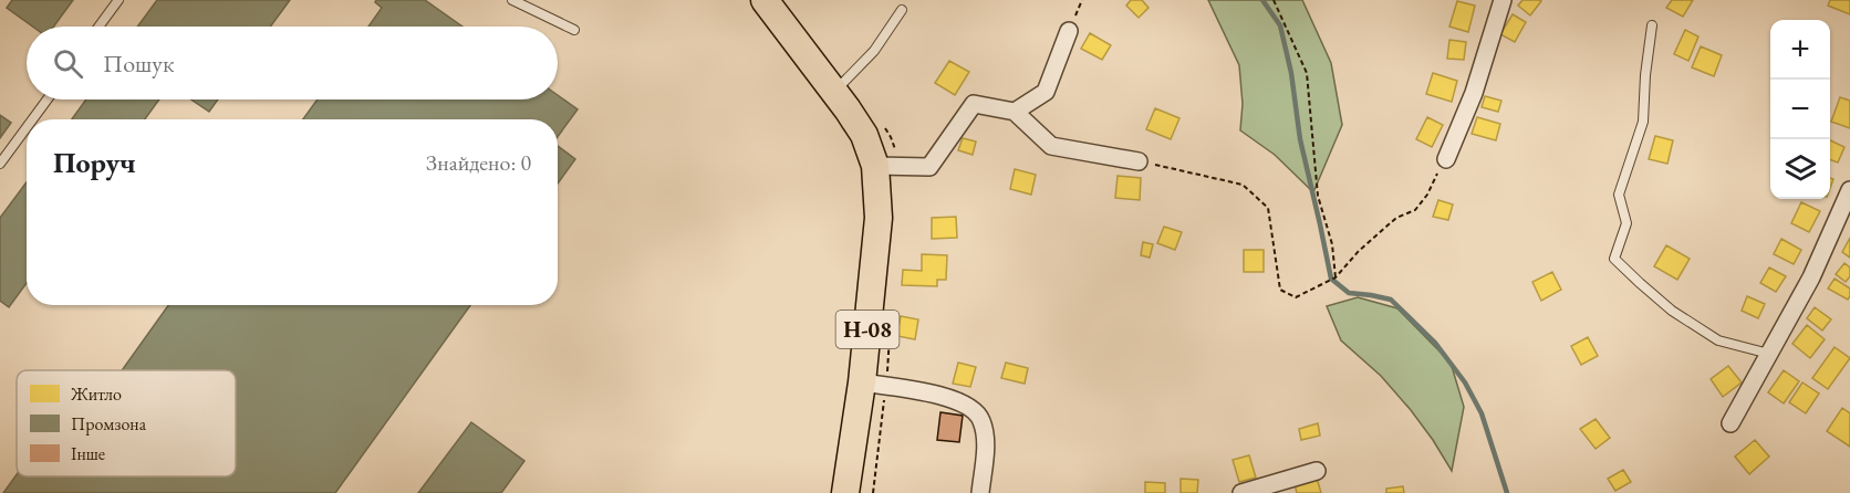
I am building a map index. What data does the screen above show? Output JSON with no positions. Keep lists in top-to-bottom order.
{
  "streets": {
    "main road": ["Н-08"]
  },
  "legend": ["Житло", "Промзона", "Інше"],
  "page": {
    "map_buttons": ["+", "−"],
    "search": "Пошук",
    "heading": ["Поруч", "Знайдено: 0"]
  }
}
